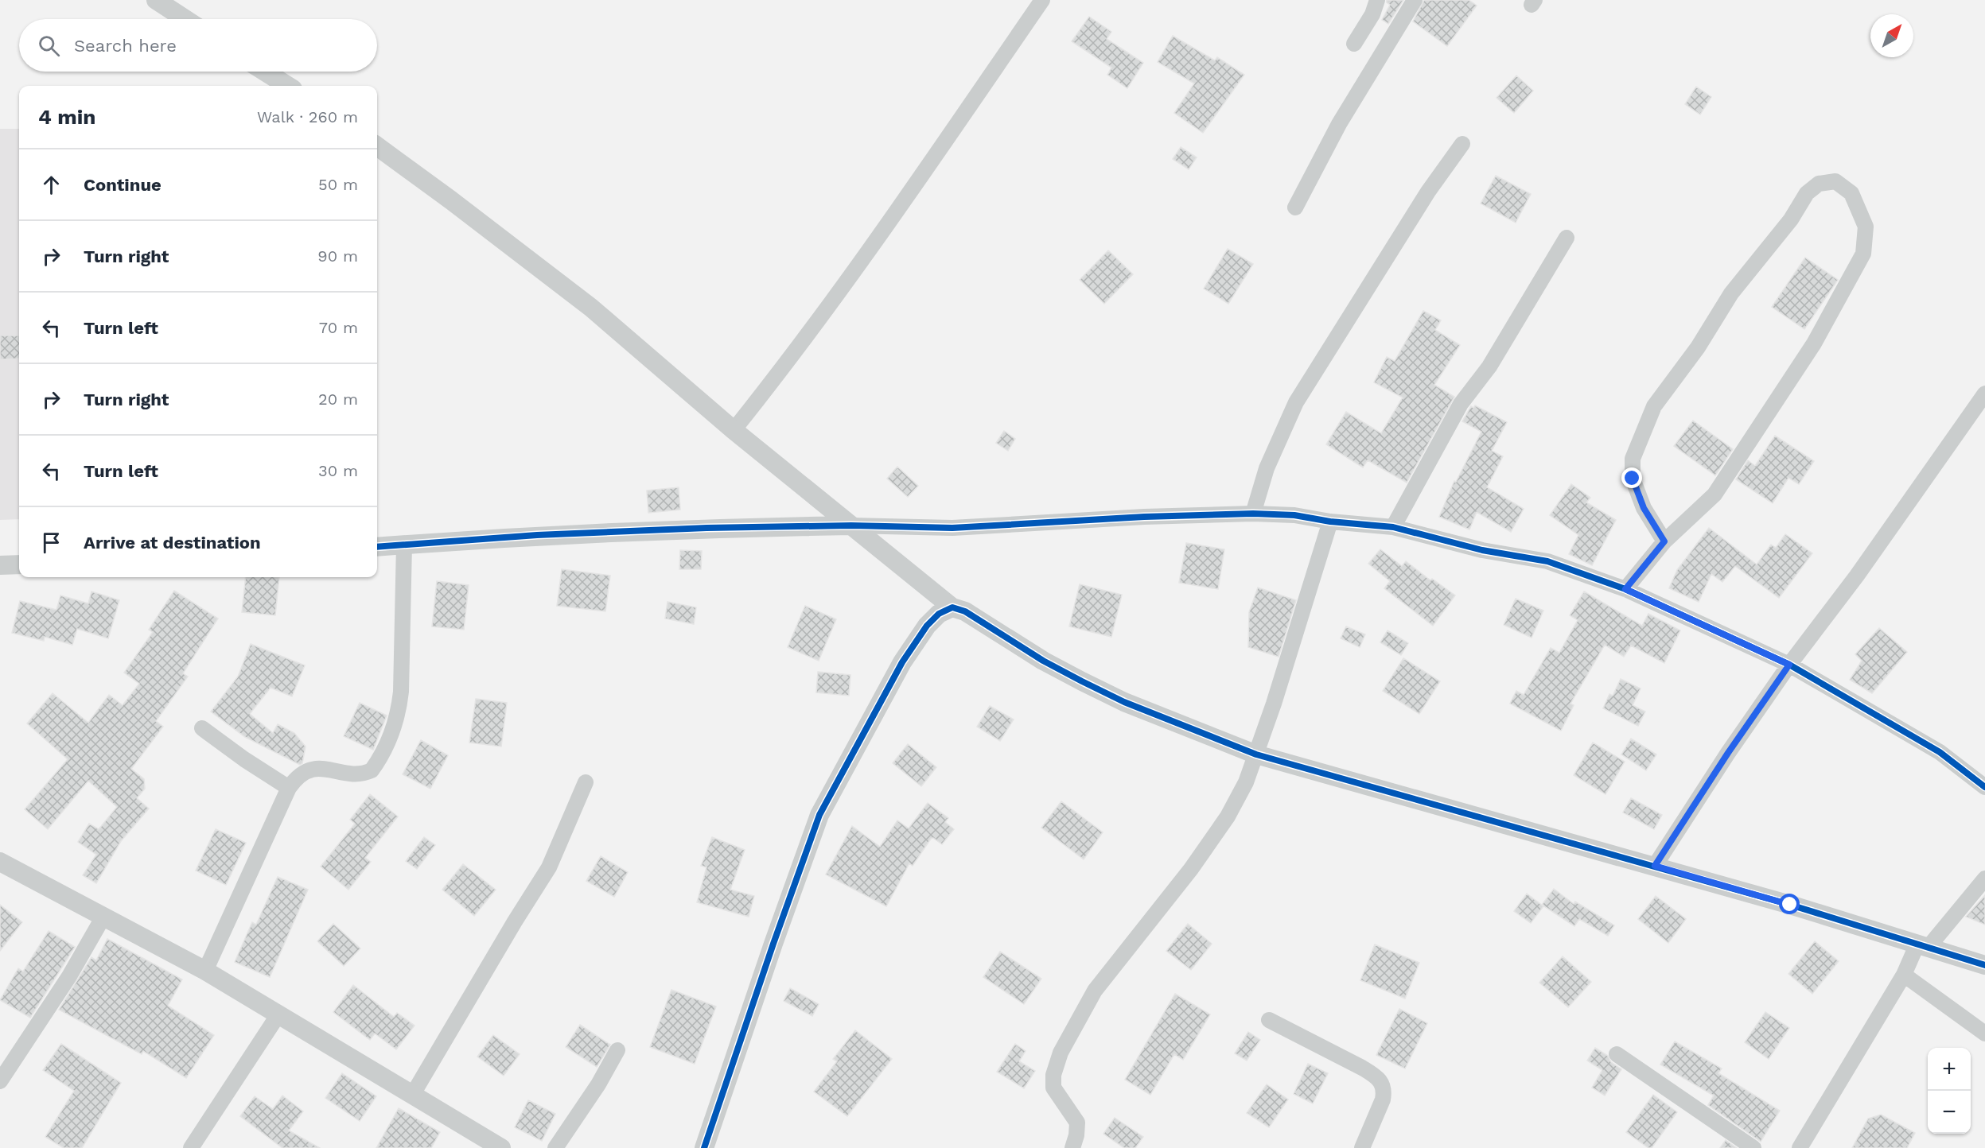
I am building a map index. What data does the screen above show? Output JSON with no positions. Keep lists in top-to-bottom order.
{
  "north": "top right",
  "page": {
    "search": "Search here",
    "heading": ["4 min", "Walk · 260 m"],
    "list": [
      ["Continue", "50 m"],
      ["Turn right", "90 m"],
      ["Turn left", "70 m"],
      ["Turn right", "20 m"],
      ["Turn left", "30 m"],
      "Arrive at destination"
    ],
    "map_buttons": ["+", "−"]
  }
}
